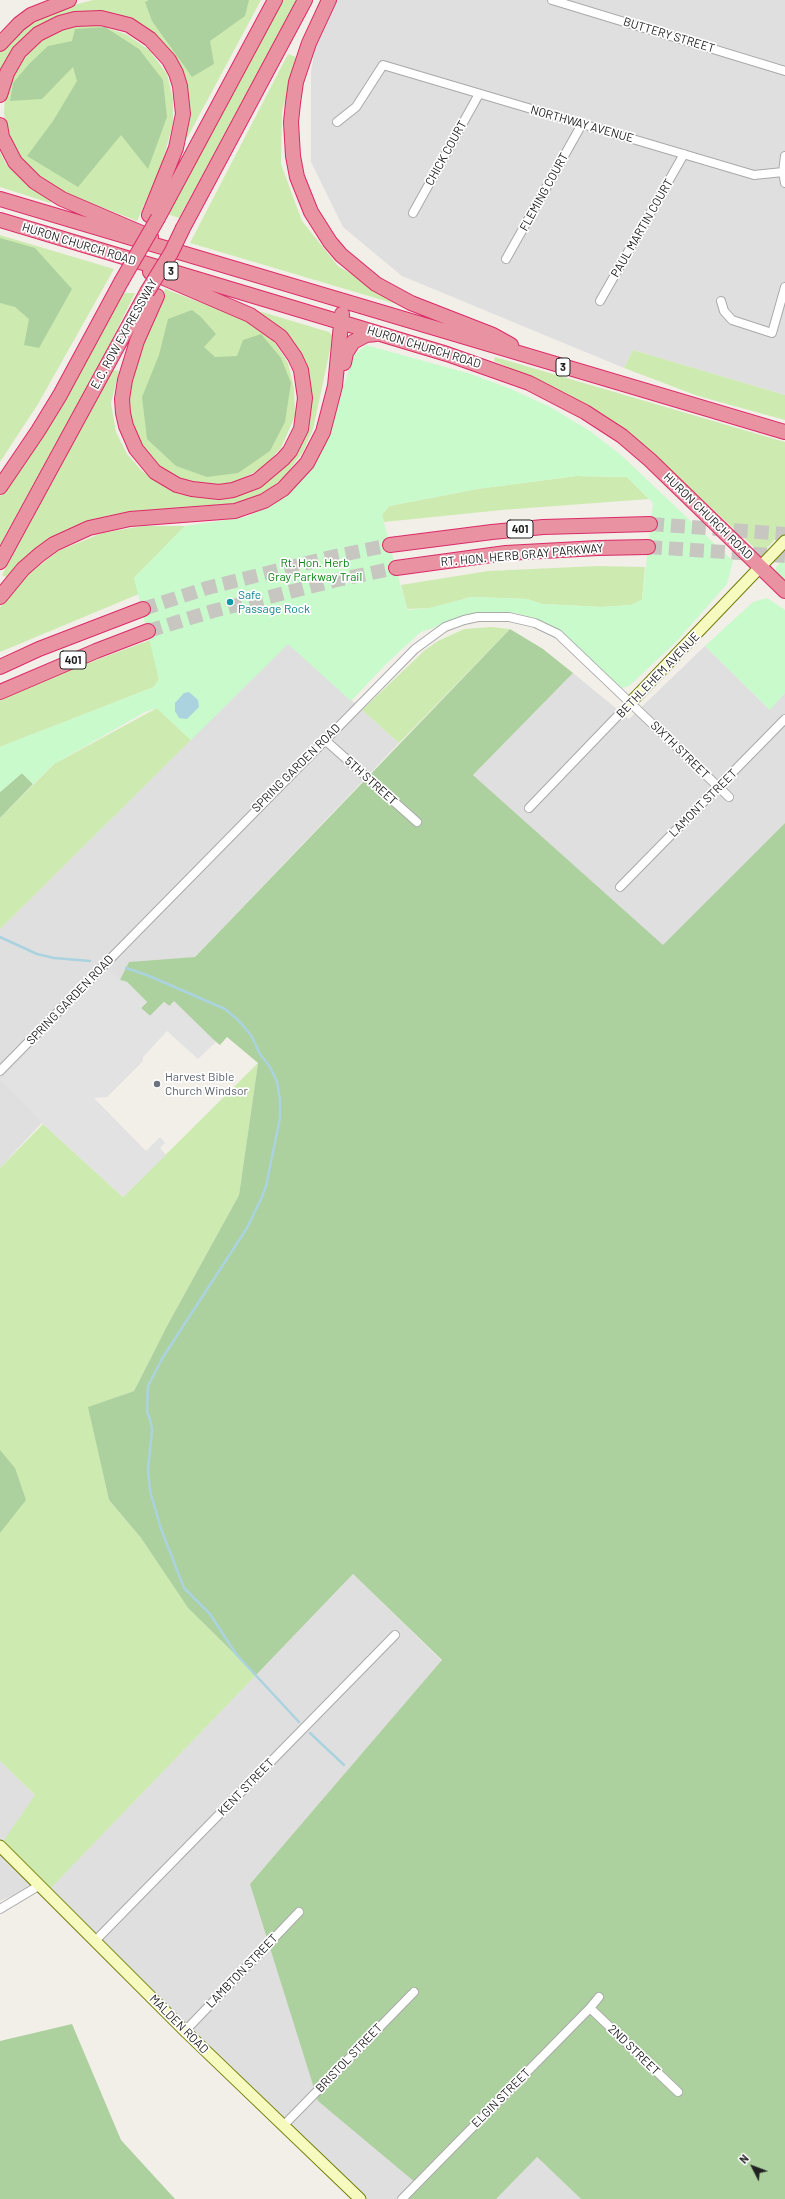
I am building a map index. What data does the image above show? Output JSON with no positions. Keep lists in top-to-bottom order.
{
  "streets": {
    "highway": [
      "HURON CHURCH ROAD",
      "3",
      "E.C. ROW EXPRESSWAY",
      "401",
      "RT. HON. HERB GRAY PARKWAY"
    ],
    "main road": ["BETHLEHEM AVENUE", "MALDEN ROAD"],
    "street": [
      "BUTTERY STREET",
      "NORTHWAY AVENUE",
      "CHICK COURT",
      "FLEMING COURT",
      "PAUL MARTIN COURT",
      "SIXTH STREET",
      "SPRING GARDEN ROAD",
      "5TH STREET",
      "LAMONT STREET",
      "KENT STREET",
      "LAMBTON STREET",
      "2ND STREET",
      "BRISTOL STREET",
      "ELGIN STREET"
    ]
  },
  "crossings": [
    ["NORTHWAY AVENUE", "CHICK COURT"],
    ["NORTHWAY AVENUE", "FLEMING COURT"],
    ["NORTHWAY AVENUE", "PAUL MARTIN COURT"],
    ["HURON CHURCH ROAD", "BETHLEHEM AVENUE"],
    ["BETHLEHEM AVENUE", "SIXTH STREET"],
    ["BETHLEHEM AVENUE", "SPRING GARDEN ROAD"],
    ["SIXTH STREET", "SPRING GARDEN ROAD"],
    ["SIXTH STREET", "LAMONT STREET"],
    ["SPRING GARDEN ROAD", "5TH STREET"],
    ["KENT STREET", "MALDEN ROAD"],
    ["LAMBTON STREET", "MALDEN ROAD"],
    ["MALDEN ROAD", "BRISTOL STREET"],
    ["2ND STREET", "ELGIN STREET"]
  ],
  "parks": ["Rt. Hon. Herb Gray Parkway Trail"],
  "places": ["Safe Passage Rock", "Harvest Bible Church Windsor"],
  "north": "top left"
}
